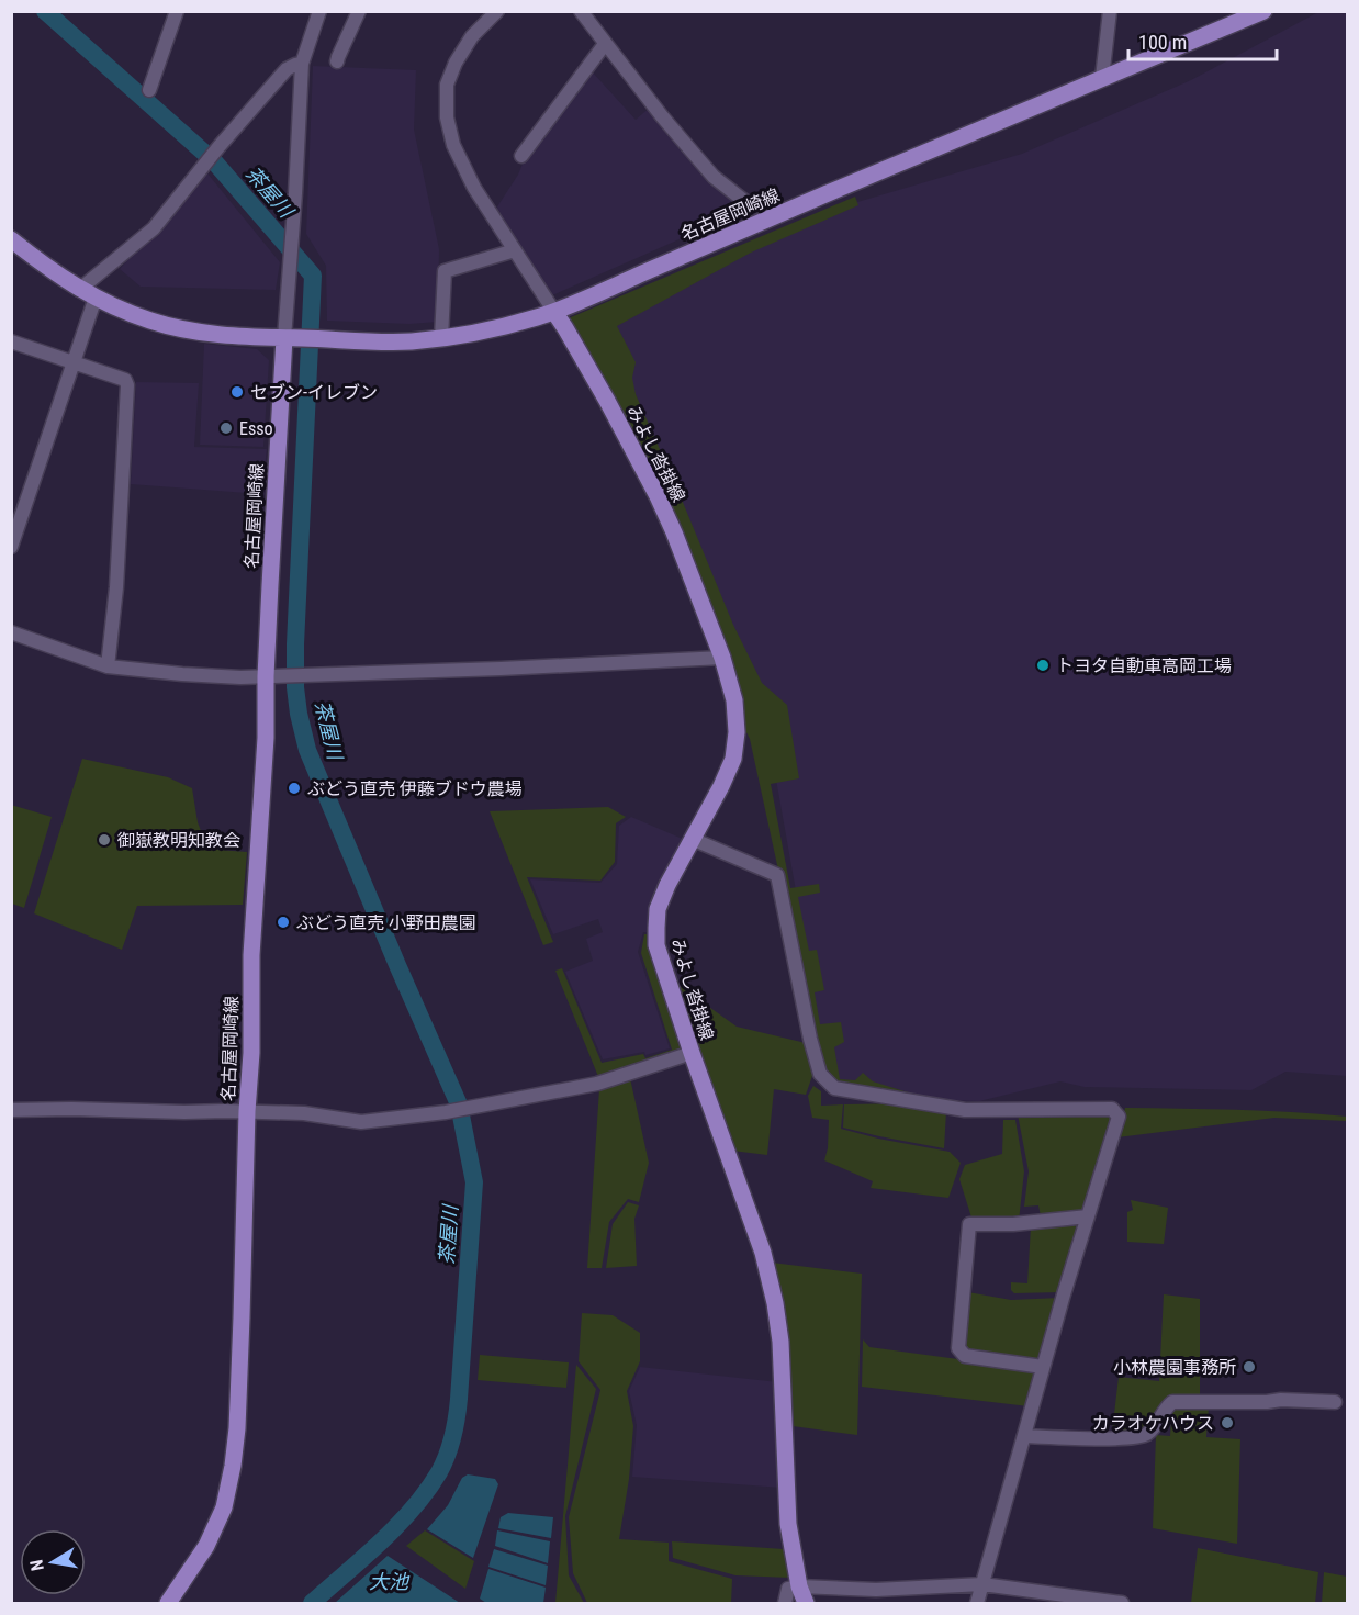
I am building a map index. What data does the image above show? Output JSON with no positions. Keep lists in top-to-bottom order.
{
  "streets": {
    "main road": ["名古屋岡崎線", "みよし沓掛線"]
  },
  "crossings": [
    ["名古屋岡崎線", "みよし沓掛線"]
  ],
  "water": ["茶屋川", "大池"],
  "places": [
    "セブン-イレブン",
    "Esso",
    "トヨタ自動車高岡工場",
    "ぶどう直売 伊藤ブドウ農場",
    "御嶽教明知教会",
    "ぶどう直売 小野田農園",
    "小林農園事務所",
    "カラオケハウス"
  ],
  "scale_bar": "100 m",
  "north": "left"
}
